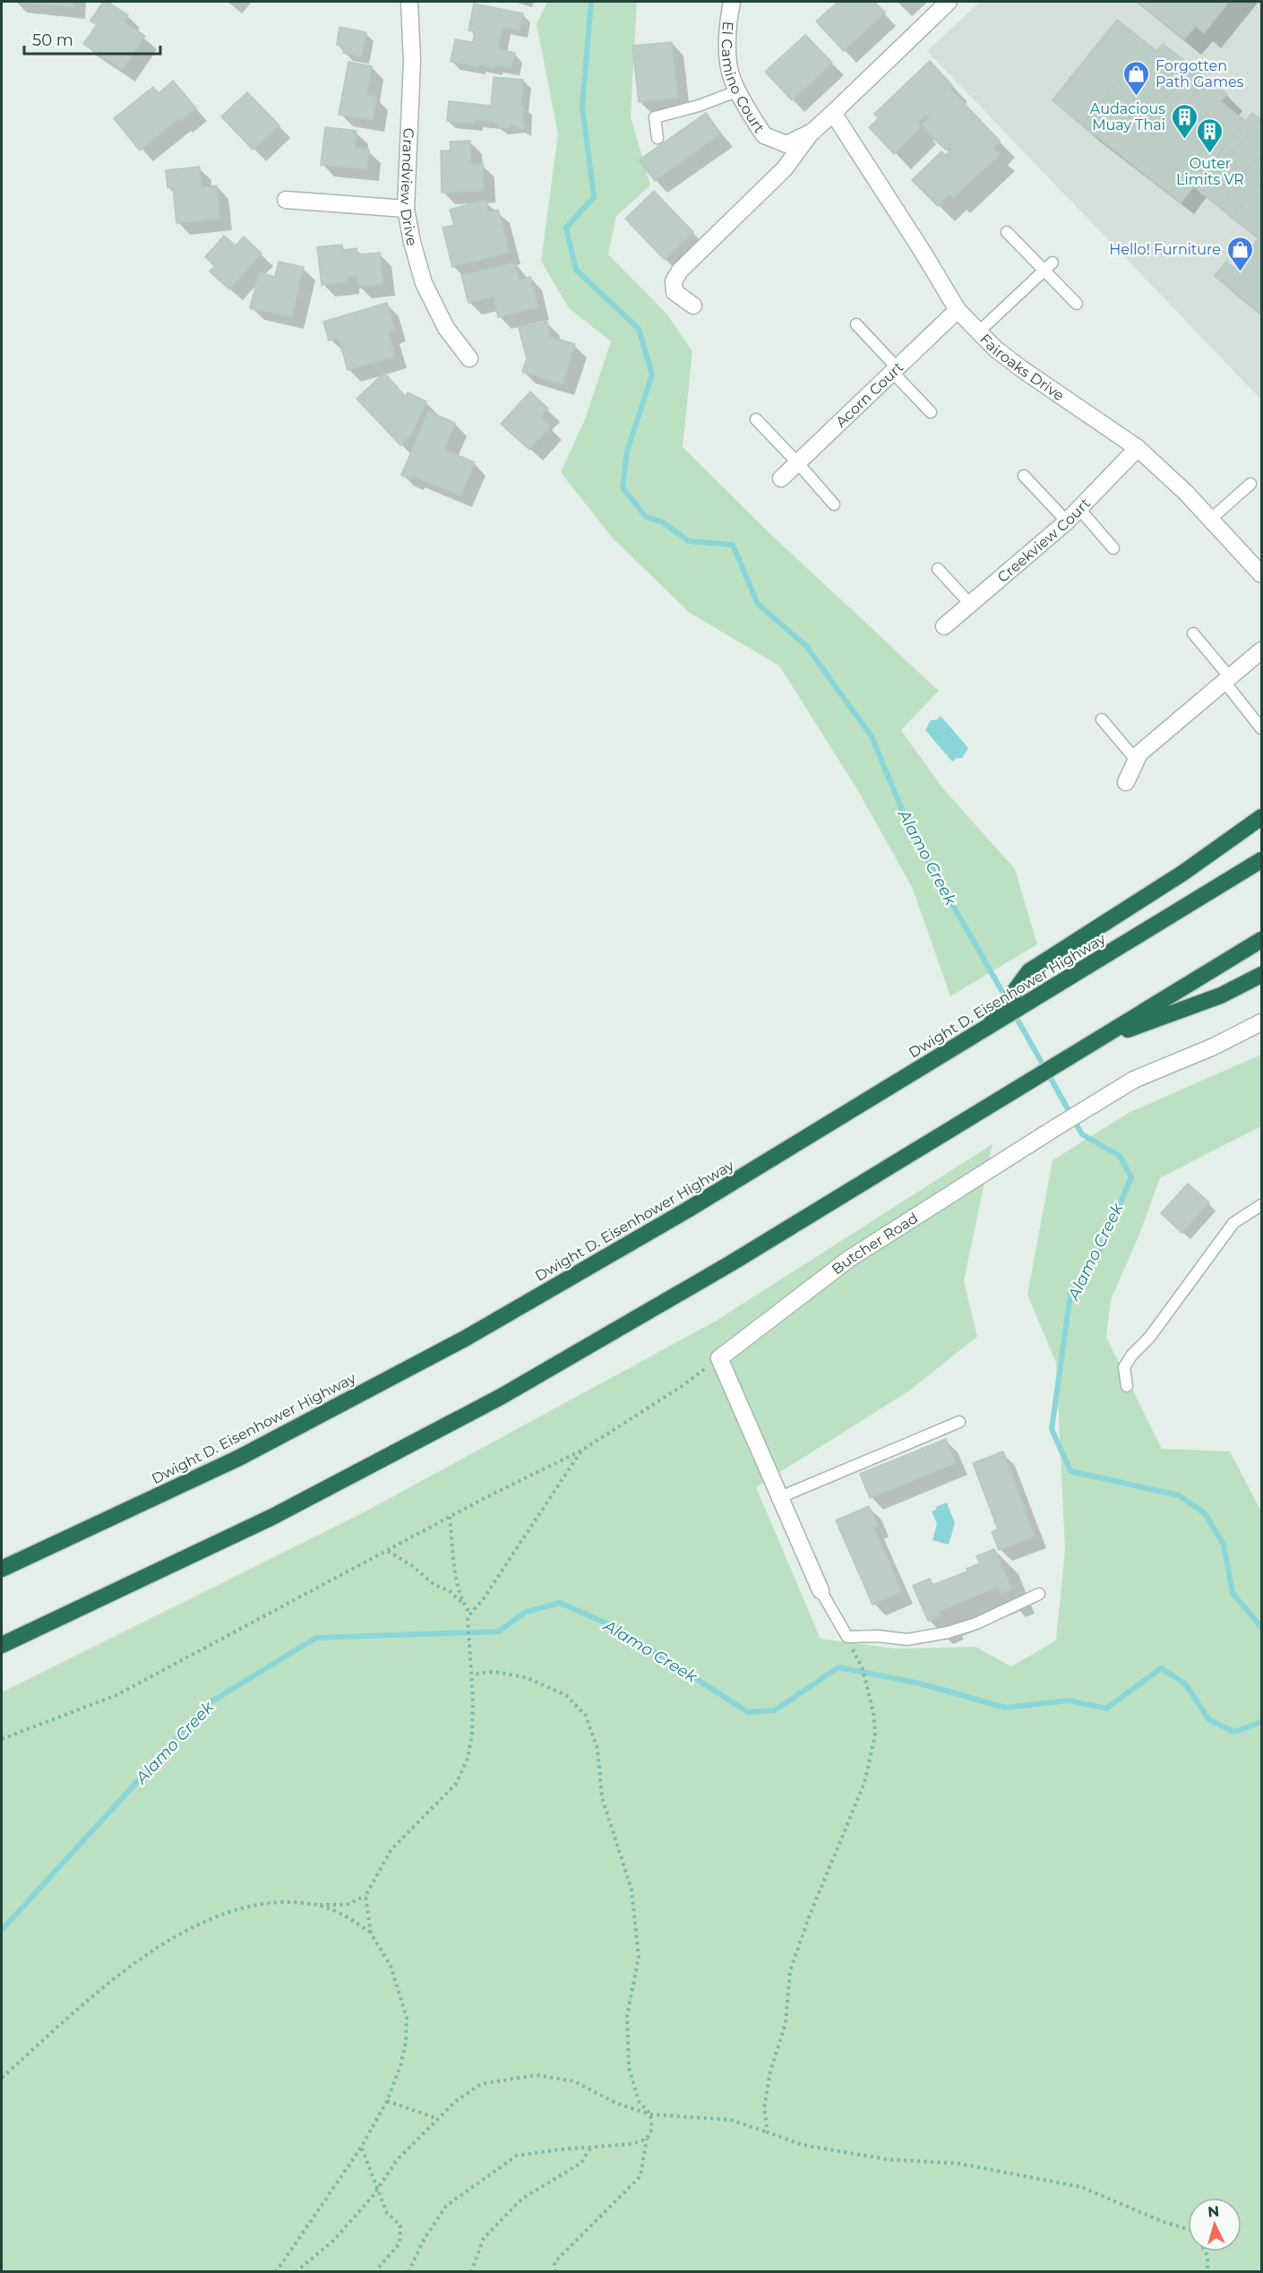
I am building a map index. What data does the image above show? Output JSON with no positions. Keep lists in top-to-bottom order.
{
  "streets": {
    "highway": ["Dwight D. Eisenhower Highway"],
    "street": [
      "El Camino Court",
      "Grandview Drive",
      "Fairoaks Drive",
      "Acorn Court",
      "Creekview Court",
      "Butcher Road"
    ]
  },
  "crossings": [
    ["El Camino Court", "Fairoaks Drive"],
    ["Fairoaks Drive", "Acorn Court"],
    ["Fairoaks Drive", "Creekview Court"]
  ],
  "water": ["Alamo Creek"],
  "places": {
    "shop": ["Forgotten Path Games", "Hello! Furniture"],
    "building": ["Audacious Muay Thai", "Outer Limits VR"]
  },
  "scale_bar": "50 m",
  "north": "top"
}
